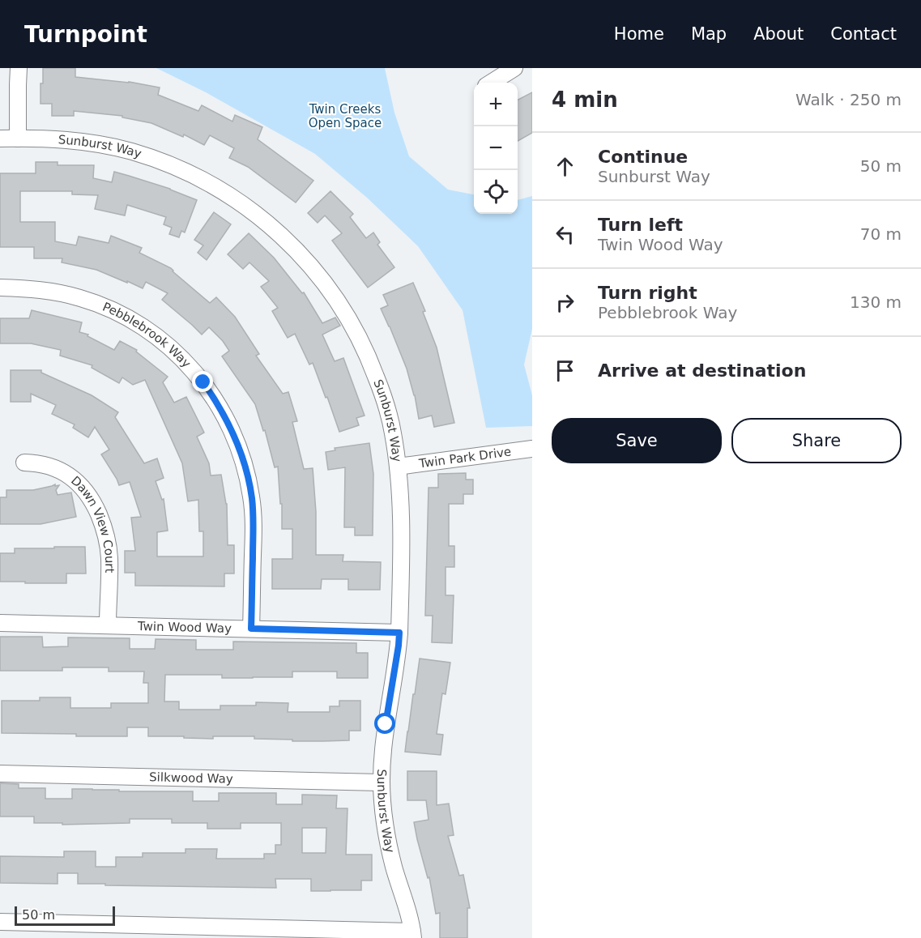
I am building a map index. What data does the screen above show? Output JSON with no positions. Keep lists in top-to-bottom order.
{
  "streets": {
    "street": [
      "Sunburst Way",
      "Pebblebrook Way",
      "Twin Park Drive",
      "Dawn View Court",
      "Twin Wood Way",
      "Silkwood Way"
    ]
  },
  "crossings": [
    ["Sunburst Way", "Twin Park Drive"],
    ["Sunburst Way", "Twin Wood Way"],
    ["Sunburst Way", "Silkwood Way"],
    ["Pebblebrook Way", "Twin Wood Way"],
    ["Dawn View Court", "Twin Wood Way"]
  ],
  "parks": ["Twin Creeks Open Space"],
  "scale_bar": "50 m",
  "page": {
    "header": "Turnpoint",
    "nav": [
      "Home",
      "Map",
      "About",
      "Contact"
    ],
    "heading": ["4 min", "Walk · 250 m"],
    "map_buttons": ["+", "−"],
    "list": [
      ["Continue", "Sunburst Way", "50 m"],
      ["Turn left", "Twin Wood Way", "70 m"],
      ["Turn right", "Pebblebrook Way", "130 m"],
      "Arrive at destination"
    ],
    "buttons": ["Save", "Share"],
    "scale": "50 m"
  }
}
